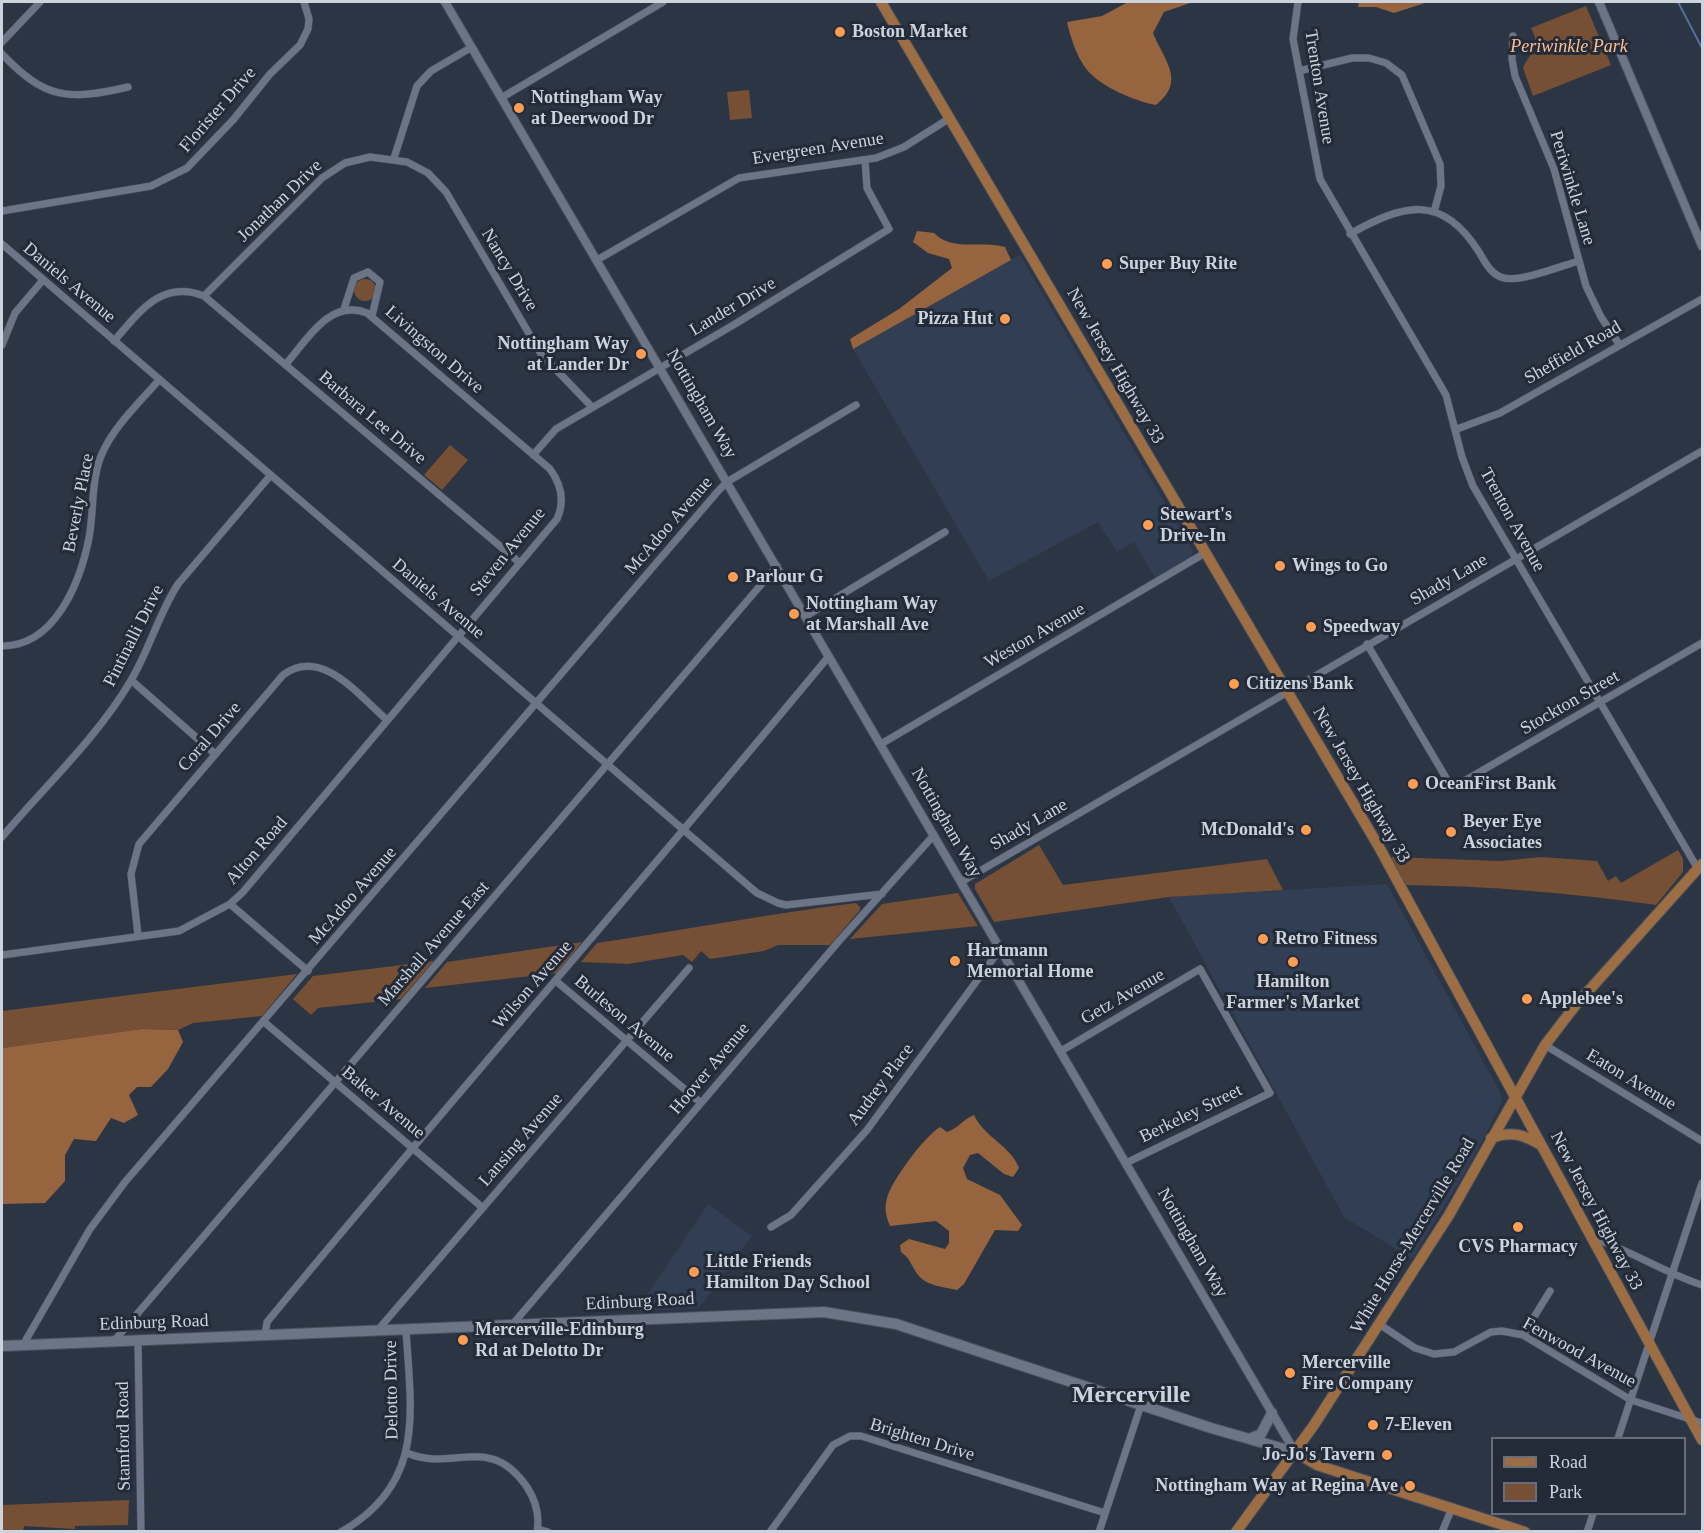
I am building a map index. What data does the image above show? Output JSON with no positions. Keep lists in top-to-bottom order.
{
  "streets": {
    "main road": [
      "New Jersey Highway 33",
      "Nottingham Way",
      "White Horse-Mercerville Road",
      "Edinburg Road"
    ],
    "street": [
      "Trenton Avenue",
      "Florister Drive",
      "Evergreen Avenue",
      "Periwinkle Lane",
      "Jonathan Drive",
      "Nancy Drive",
      "Daniels Avenue",
      "Lander Drive",
      "Livingston Drive",
      "Sheffield Road",
      "Barbara Lee Drive",
      "Beverly Place",
      "McAdoo Avenue",
      "Steven Avenue",
      "Shady Lane",
      "Pintinalli Drive",
      "Weston Avenue",
      "Stockton Street",
      "Coral Drive",
      "Alton Road",
      "Marshall Avenue East",
      "Wilson Avenue",
      "Getz Avenue",
      "Burleson Avenue",
      "Hoover Avenue",
      "Eaton Avenue",
      "Audrey Place",
      "Baker Avenue",
      "Berkeley Street",
      "Lansing Avenue",
      "Fenwood Avenue",
      "Delotto Drive",
      "Stamford Road",
      "Brighten Drive"
    ]
  },
  "crossings": [
    ["Trenton Avenue", "Sheffield Road"],
    ["Trenton Avenue", "Shady Lane"],
    ["Trenton Avenue", "Stockton Street"],
    ["Trenton Avenue", "White Horse-Mercerville Road"],
    ["Evergreen Avenue", "Lander Drive"],
    ["Evergreen Avenue", "New Jersey Highway 33"],
    ["Evergreen Avenue", "Nottingham Way"],
    ["Periwinkle Lane", "Sheffield Road"],
    ["Jonathan Drive", "Nancy Drive"],
    ["Jonathan Drive", "Barbara Lee Drive"],
    ["Nancy Drive", "Lander Drive"],
    ["Daniels Avenue", "Beverly Place"],
    ["Daniels Avenue", "McAdoo Avenue"],
    ["Daniels Avenue", "Steven Avenue"],
    ["Daniels Avenue", "Pintinalli Drive"],
    ["Daniels Avenue", "Alton Road"],
    ["Daniels Avenue", "Marshall Avenue East"],
    ["Daniels Avenue", "Wilson Avenue"],
    ["Daniels Avenue", "Hoover Avenue"],
    ["Lander Drive", "Livingston Drive"],
    ["Lander Drive", "Nottingham Way"],
    ["Lander Drive", "Steven Avenue"],
    ["Livingston Drive", "Steven Avenue"],
    ["New Jersey Highway 33", "Shady Lane"],
    ["New Jersey Highway 33", "Weston Avenue"],
    ["New Jersey Highway 33", "White Horse-Mercerville Road"],
    ["New Jersey Highway 33", "Fenwood Avenue"],
    ["Nottingham Way", "McAdoo Avenue"],
    ["Nottingham Way", "Shady Lane"],
    ["Nottingham Way", "Weston Avenue"],
    ["Nottingham Way", "Marshall Avenue East"],
    ["Nottingham Way", "Wilson Avenue"],
    ["Nottingham Way", "Getz Avenue"],
    ["Nottingham Way", "Hoover Avenue"],
    ["Nottingham Way", "Audrey Place"],
    ["Nottingham Way", "Berkeley Street"],
    ["Nottingham Way", "White Horse-Mercerville Road"],
    ["Nottingham Way", "Edinburg Road"],
    ["Barbara Lee Drive", "Steven Avenue"],
    ["McAdoo Avenue", "Baker Avenue"],
    ["McAdoo Avenue", "Edinburg Road"],
    ["Steven Avenue", "Alton Road"],
    ["Shady Lane", "Stockton Street"],
    ["Coral Drive", "Alton Road"],
    ["Marshall Avenue East", "Baker Avenue"],
    ["Marshall Avenue East", "Edinburg Road"],
    ["Wilson Avenue", "Burleson Avenue"],
    ["Wilson Avenue", "Baker Avenue"],
    ["Wilson Avenue", "Edinburg Road"],
    ["Getz Avenue", "Berkeley Street"],
    ["Burleson Avenue", "Hoover Avenue"],
    ["Burleson Avenue", "Lansing Avenue"],
    ["Hoover Avenue", "Edinburg Road"],
    ["Eaton Avenue", "White Horse-Mercerville Road"],
    ["Baker Avenue", "Lansing Avenue"],
    ["Lansing Avenue", "Edinburg Road"],
    ["White Horse-Mercerville Road", "Edinburg Road"],
    ["White Horse-Mercerville Road", "Fenwood Avenue"],
    ["Edinburg Road", "Delotto Drive"],
    ["Edinburg Road", "Stamford Road"]
  ],
  "districts": ["Mercerville"],
  "parks": ["Periwinkle Park"],
  "places": [
    "Boston Market",
    "Nottingham Way at Deerwood Dr",
    "Super Buy Rite",
    "Pizza Hut",
    "Nottingham Way at Lander Dr",
    "Stewart's Drive-In",
    "Wings to Go",
    "Parlour G",
    "Nottingham Way at Marshall Ave",
    "Speedway",
    "Citizens Bank",
    "OceanFirst Bank",
    "McDonald's",
    "Beyer Eye Associates",
    "Retro Fitness",
    "Hartmann Memorial Home",
    "Hamilton Farmer's Market",
    "Applebee's",
    "CVS Pharmacy",
    "Little Friends Hamilton Day School",
    "Mercerville-Edinburg Rd at Delotto Dr",
    "Mercerville Fire Company",
    "7-Eleven",
    "Jo-Jo's Tavern",
    "Nottingham Way at Regina Ave"
  ],
  "legend": ["Road", "Park"]
}
